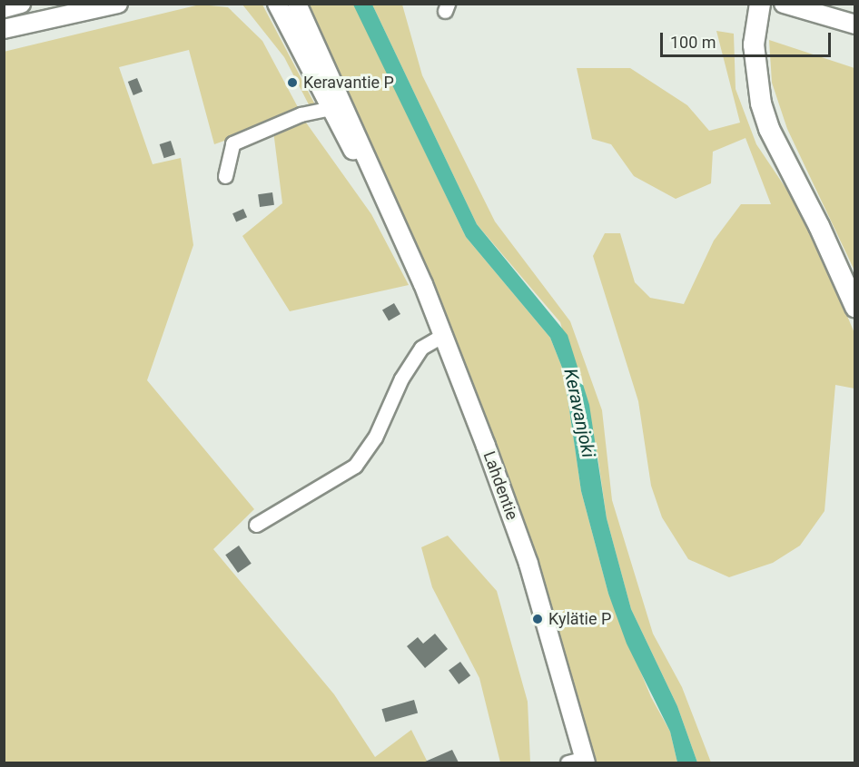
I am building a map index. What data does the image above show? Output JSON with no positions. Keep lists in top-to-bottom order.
{
  "streets": {
    "main road": ["Lahdentie"]
  },
  "water": ["Keravanjoki"],
  "places": ["Keravantie P", "Kylätie P"],
  "scale_bar": "100 m"
}
